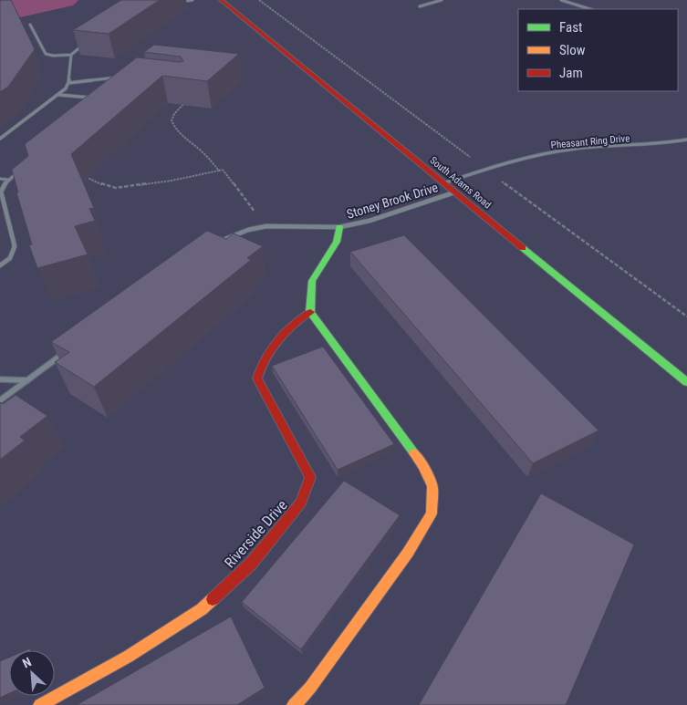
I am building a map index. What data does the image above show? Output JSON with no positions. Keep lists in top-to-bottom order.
{
  "streets": {
    "main road": ["South Adams Road", "Riverside Drive"],
    "street": ["Pheasant Ring Drive", "Stoney Brook Drive"]
  },
  "crossings": [
    ["Pheasant Ring Drive", "South Adams Road"],
    ["South Adams Road", "Stoney Brook Drive"]
  ],
  "legend": ["Fast", "Slow", "Jam"],
  "north": "top left"
}
